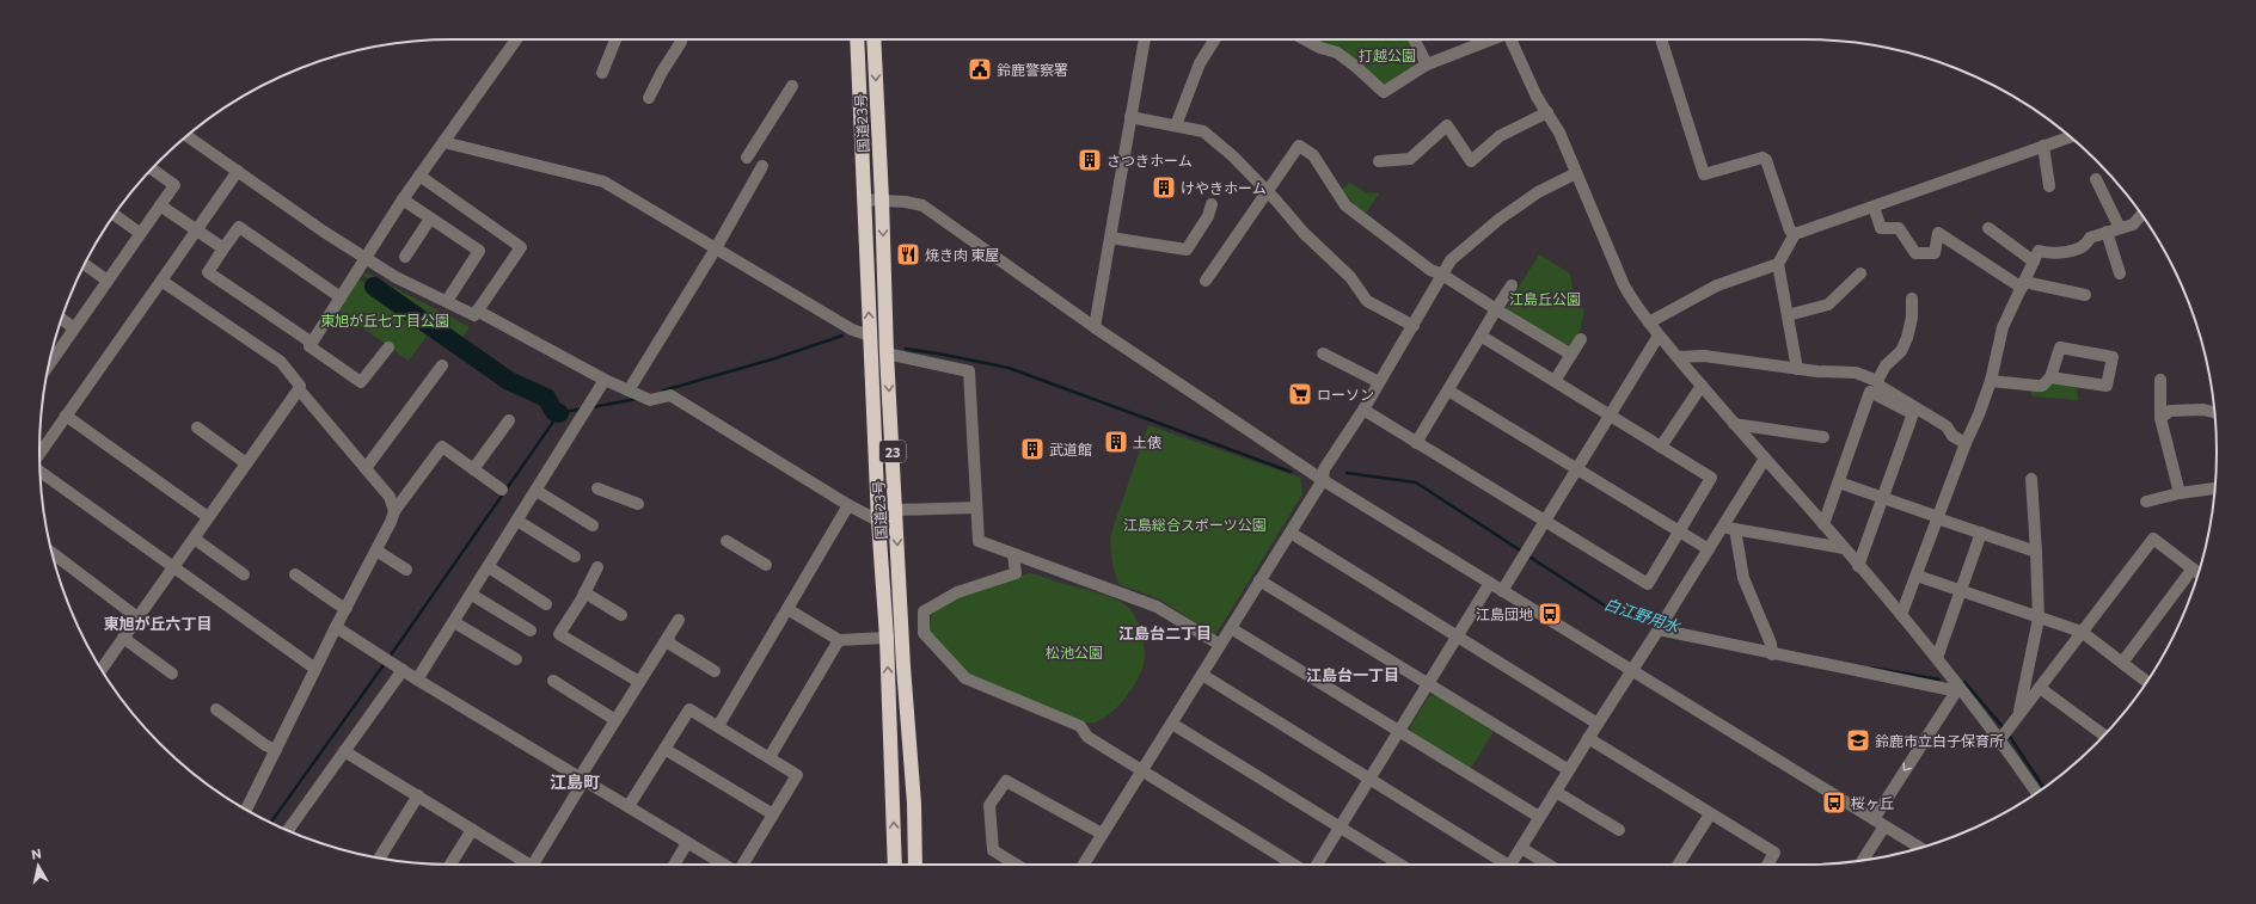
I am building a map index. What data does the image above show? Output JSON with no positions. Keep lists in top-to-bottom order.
{
  "streets": {
    "highway": ["国道23号", "23"]
  },
  "districts": [
    "東旭が丘六丁目",
    "江島台二丁目",
    "江島台一丁目",
    "江島町"
  ],
  "water": ["白江野用水"],
  "parks": [
    "打越公園",
    "江島丘公園",
    "東旭が丘七丁目公園",
    "江島総合スポーツ公園",
    "松池公園"
  ],
  "places": {
    "public building": ["鈴鹿警察署"],
    "building": [
      "さつきホーム",
      "けやきホーム",
      "土俵",
      "武道館"
    ],
    "restaurant": ["焼き肉 東屋"],
    "supermarket": ["ローソン"],
    "bus stop": ["江島団地", "桜ヶ丘"],
    "school or university": ["鈴鹿市立白子保育所"]
  },
  "north": "top"
}
